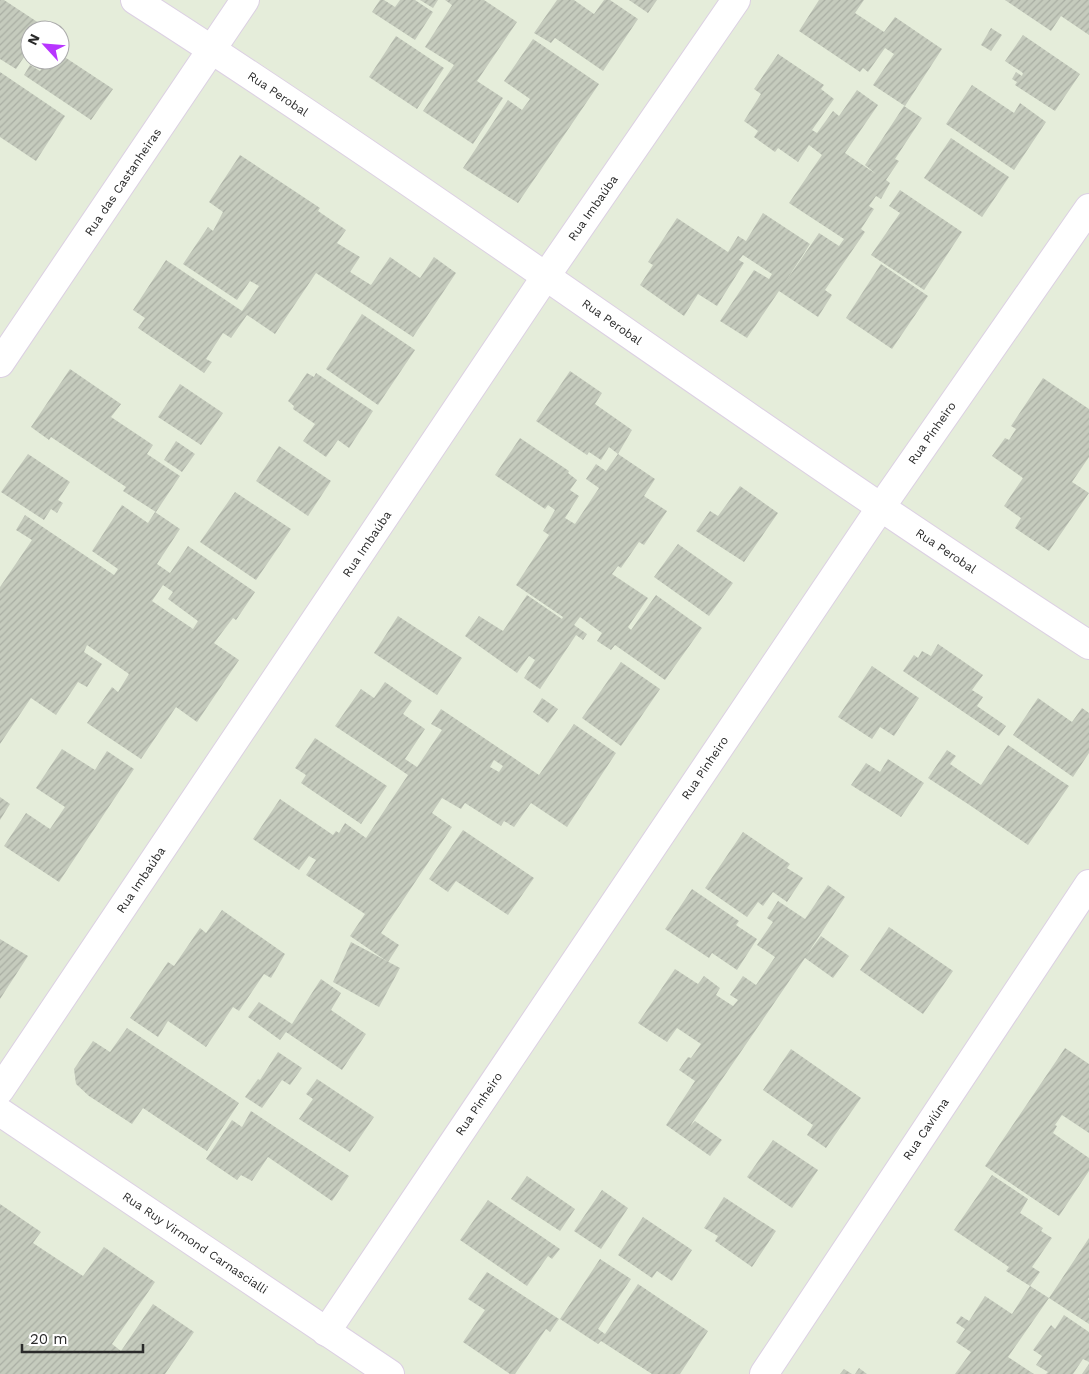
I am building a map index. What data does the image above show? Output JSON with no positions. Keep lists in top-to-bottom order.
{
  "streets": {
    "street": [
      "Rua Perobal",
      "Rua das Castanheiras",
      "Rua Imbaúba",
      "Rua Pinheiro",
      "Rua Caviúna",
      "Rua Ruy Virmond Carnascialli"
    ]
  },
  "crossings": [
    ["Rua Perobal", "Rua das Castanheiras"],
    ["Rua Perobal", "Rua Imbaúba"],
    ["Rua Perobal", "Rua Pinheiro"],
    ["Rua Pinheiro", "Rua Ruy Virmond Carnascialli"]
  ],
  "scale_bar": "20 m",
  "north": "top left"
}
